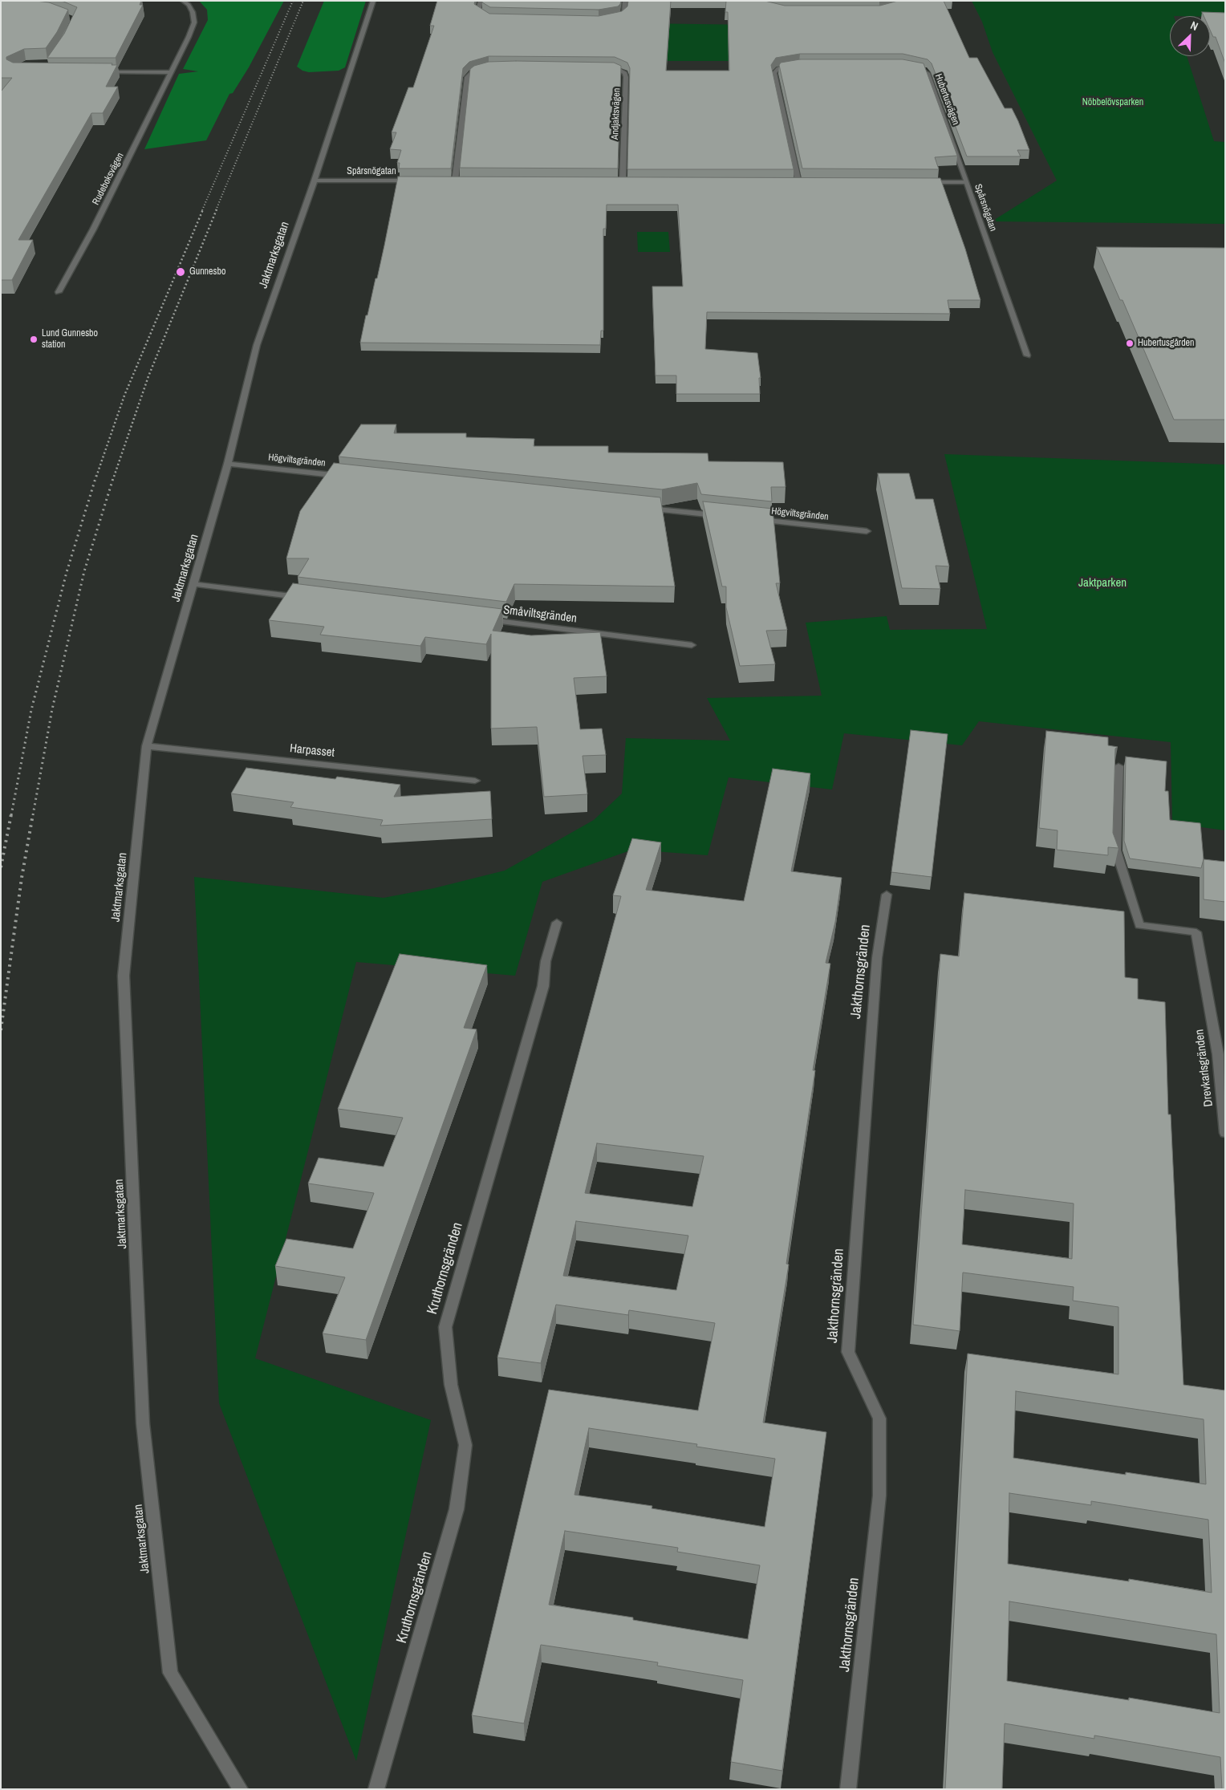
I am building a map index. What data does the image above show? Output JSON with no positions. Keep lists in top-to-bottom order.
{
  "streets": {
    "street": [
      "Hubertusvägen",
      "Andjaktsvägen",
      "Spårsnögatan",
      "Rudeboksvägen",
      "Jaktmarksgatan",
      "Högviltsgränden",
      "Småviltsgränden",
      "Harpasset",
      "Jakthornsgränden",
      "Drevkarlsgränden",
      "Kruthornsgränden"
    ]
  },
  "crossings": [
    ["Hubertusvägen", "Spårsnögatan"],
    ["Spårsnögatan", "Jaktmarksgatan"],
    ["Jaktmarksgatan", "Högviltsgränden"],
    ["Jaktmarksgatan", "Harpasset"]
  ],
  "parks": ["Nöbbelövsparken", "Jaktparken"],
  "places": ["Gunnesbo", "Lund Gunnesbo station", "Hubertusgården"],
  "north": "top right"
}
